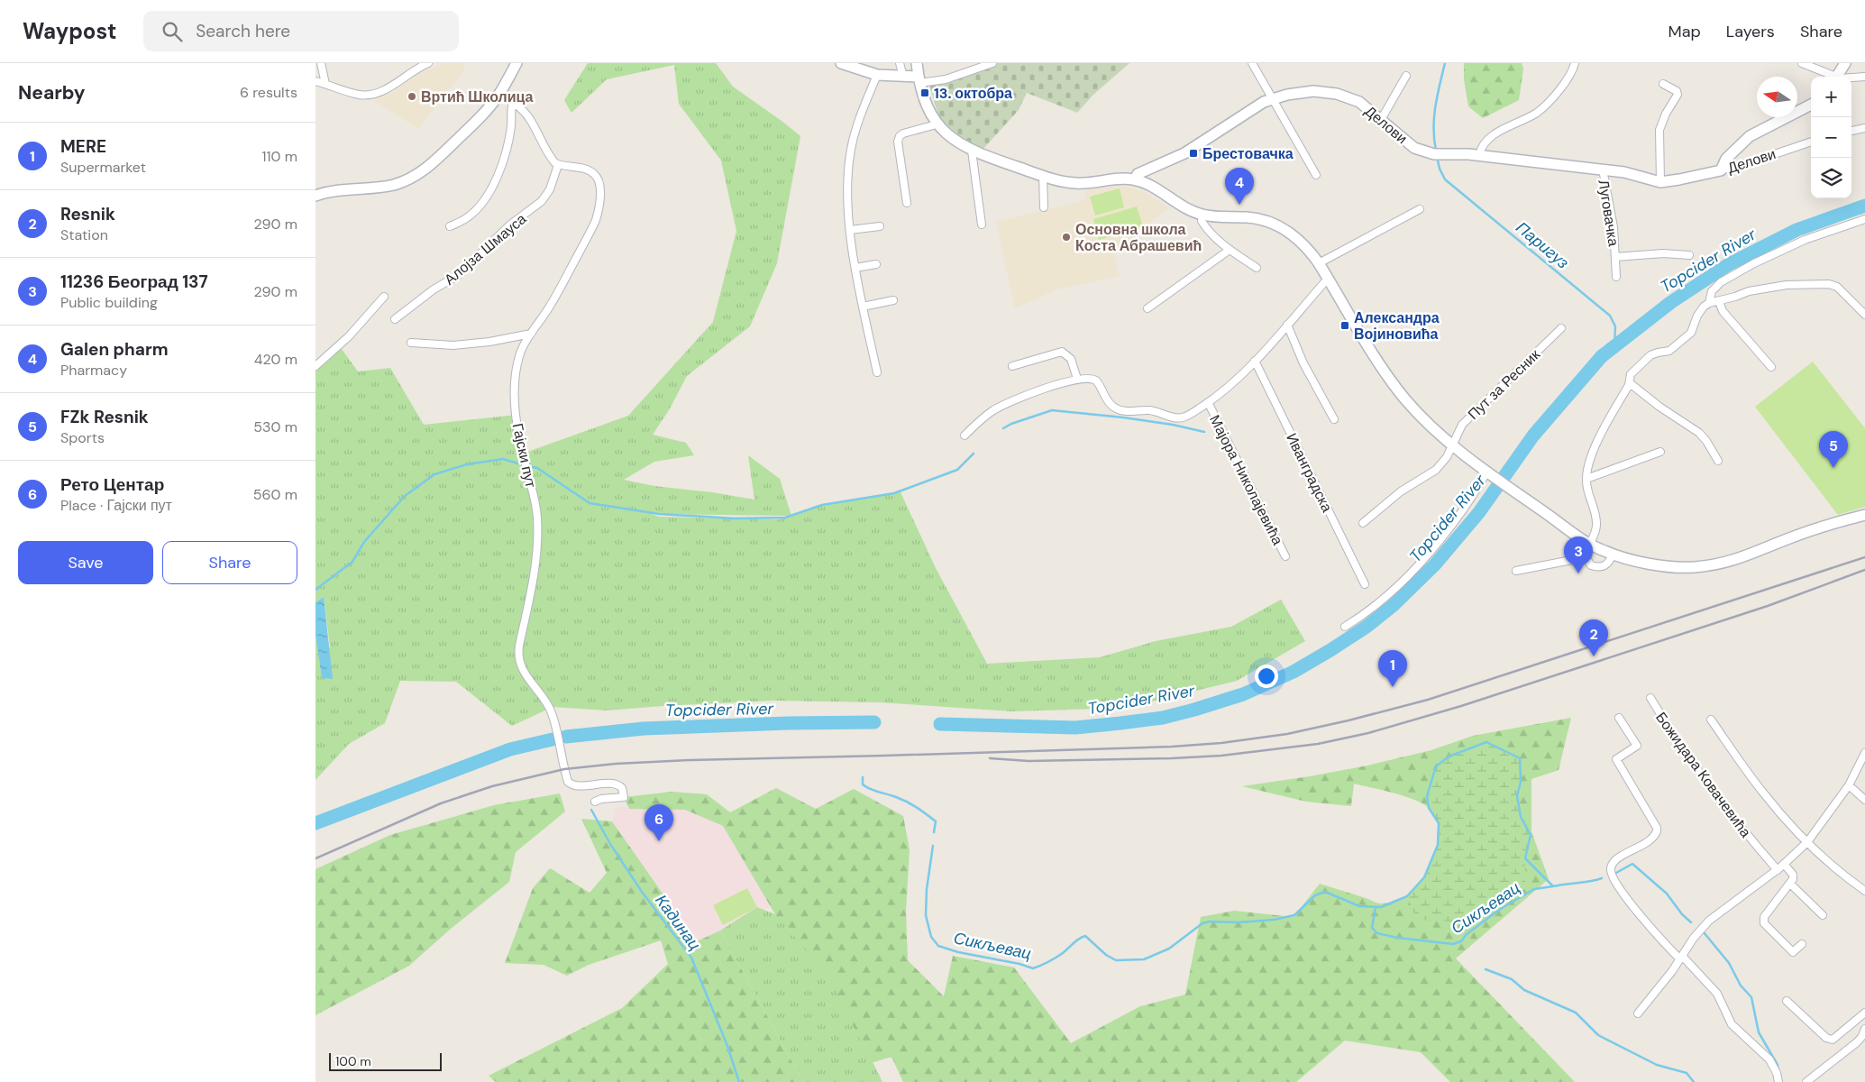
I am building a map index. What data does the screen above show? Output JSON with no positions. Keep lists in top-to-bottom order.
{
  "streets": {
    "street": [
      "Делови",
      "Луговачка",
      "Алојза Шмауса",
      "Пут за Ресник",
      "Гајски пут",
      "Иванградска",
      "Мајора Николајевића",
      "Божидара Ковачевића"
    ]
  },
  "crossings": [
    ["Делови", "Луговачка"],
    ["Алојза Шмауса", "Гајски пут"]
  ],
  "water": [
    "Паригуз",
    "Topcider River",
    "Сикљевац",
    "Кадинац"
  ],
  "places": {
    "transit": ["13. октобра", "Брестовачка", "Александра Војиновића"],
    "other": ["Вртић Школица", "Основна школа Коста Абрашевић"]
  },
  "scale_bar": "100 m",
  "north": "left",
  "page": {
    "header": "Waypost",
    "search": "Search here",
    "nav": ["Map", "Layers", "Share"],
    "heading": ["Nearby", "6 results"],
    "map_buttons": ["+", "−"],
    "list": [
      {
        "mark": "1",
        "name": "MERE",
        "note": "Supermarket",
        "value": "110 m"
      },
      {
        "mark": "2",
        "name": "Resnik",
        "note": "Station",
        "value": "290 m"
      },
      {
        "mark": "3",
        "name": "11236 Београд 137",
        "note": "Public building",
        "value": "290 m"
      },
      {
        "mark": "4",
        "name": "Galen pharm",
        "note": "Pharmacy",
        "value": "420 m"
      },
      {
        "mark": "5",
        "name": "FZk Resnik",
        "note": "Sports",
        "value": "530 m"
      },
      {
        "mark": "6",
        "name": "Рето Центар",
        "note": "Place · Гајски пут",
        "value": "560 m"
      }
    ],
    "pins": [
      "4",
      "5",
      "3",
      "2",
      "1",
      "6"
    ],
    "buttons": ["Save", "Share"],
    "scale": "100 m"
  }
}
